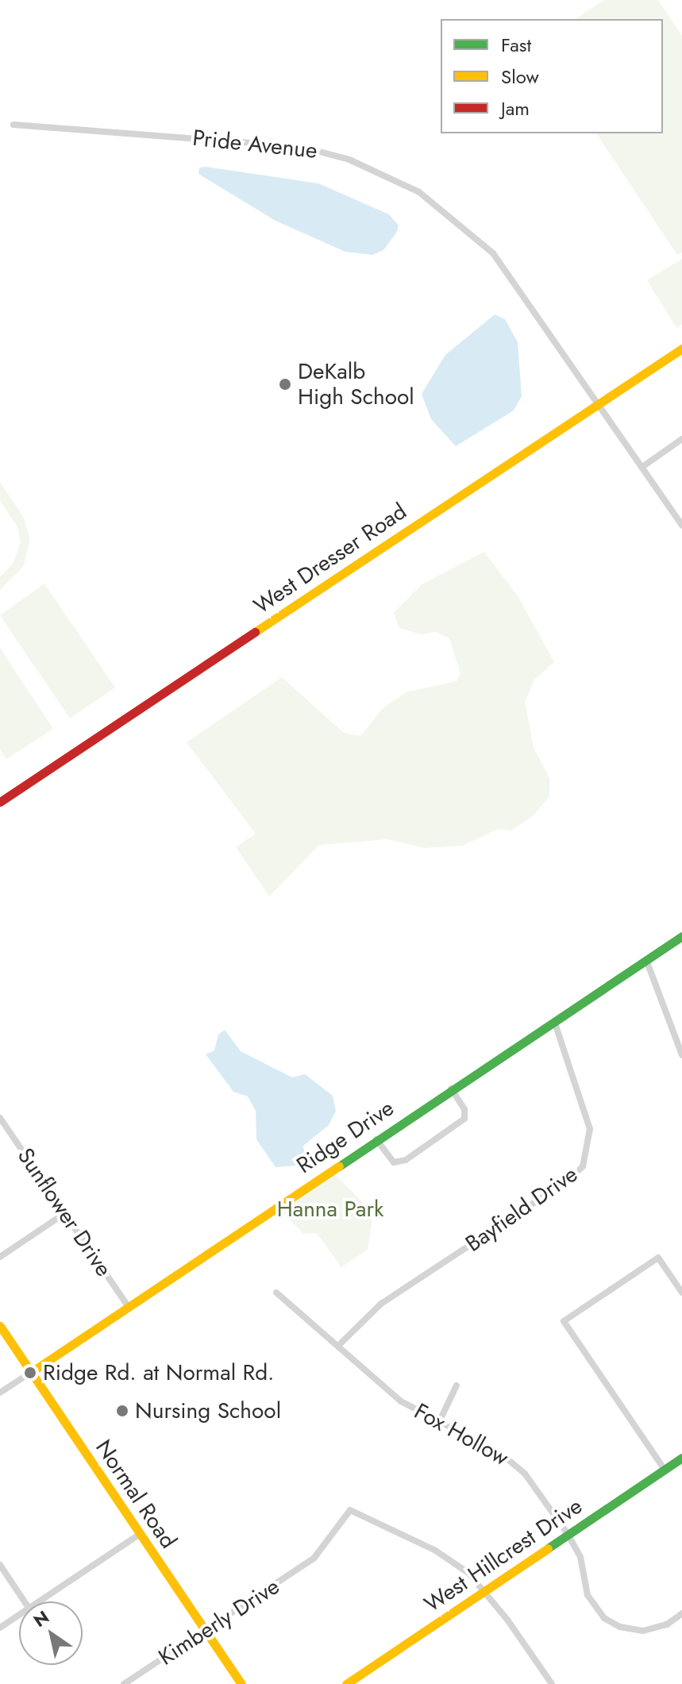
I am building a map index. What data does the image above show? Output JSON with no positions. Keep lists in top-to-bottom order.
{
  "streets": {
    "street": [
      "Pride Avenue",
      "West Dresser Road",
      "Ridge Drive",
      "Bayfield Drive",
      "Sunflower Drive",
      "Fox Hollow",
      "Normal Road",
      "West Hillcrest Drive",
      "Kimberly Drive"
    ]
  },
  "crossings": [
    ["Pride Avenue", "West Dresser Road"],
    ["Ridge Drive", "Bayfield Drive"],
    ["Ridge Drive", "Sunflower Drive"],
    ["Ridge Drive", "Normal Road"],
    ["Bayfield Drive", "Fox Hollow"],
    ["Fox Hollow", "West Hillcrest Drive"],
    ["Normal Road", "Kimberly Drive"],
    ["West Hillcrest Drive", "Kimberly Drive"]
  ],
  "parks": ["Hanna Park"],
  "places": ["DeKalb High School", "Ridge Rd. at Normal Rd.", "Nursing School"],
  "legend": ["Fast", "Slow", "Jam"],
  "north": "top left"
}
